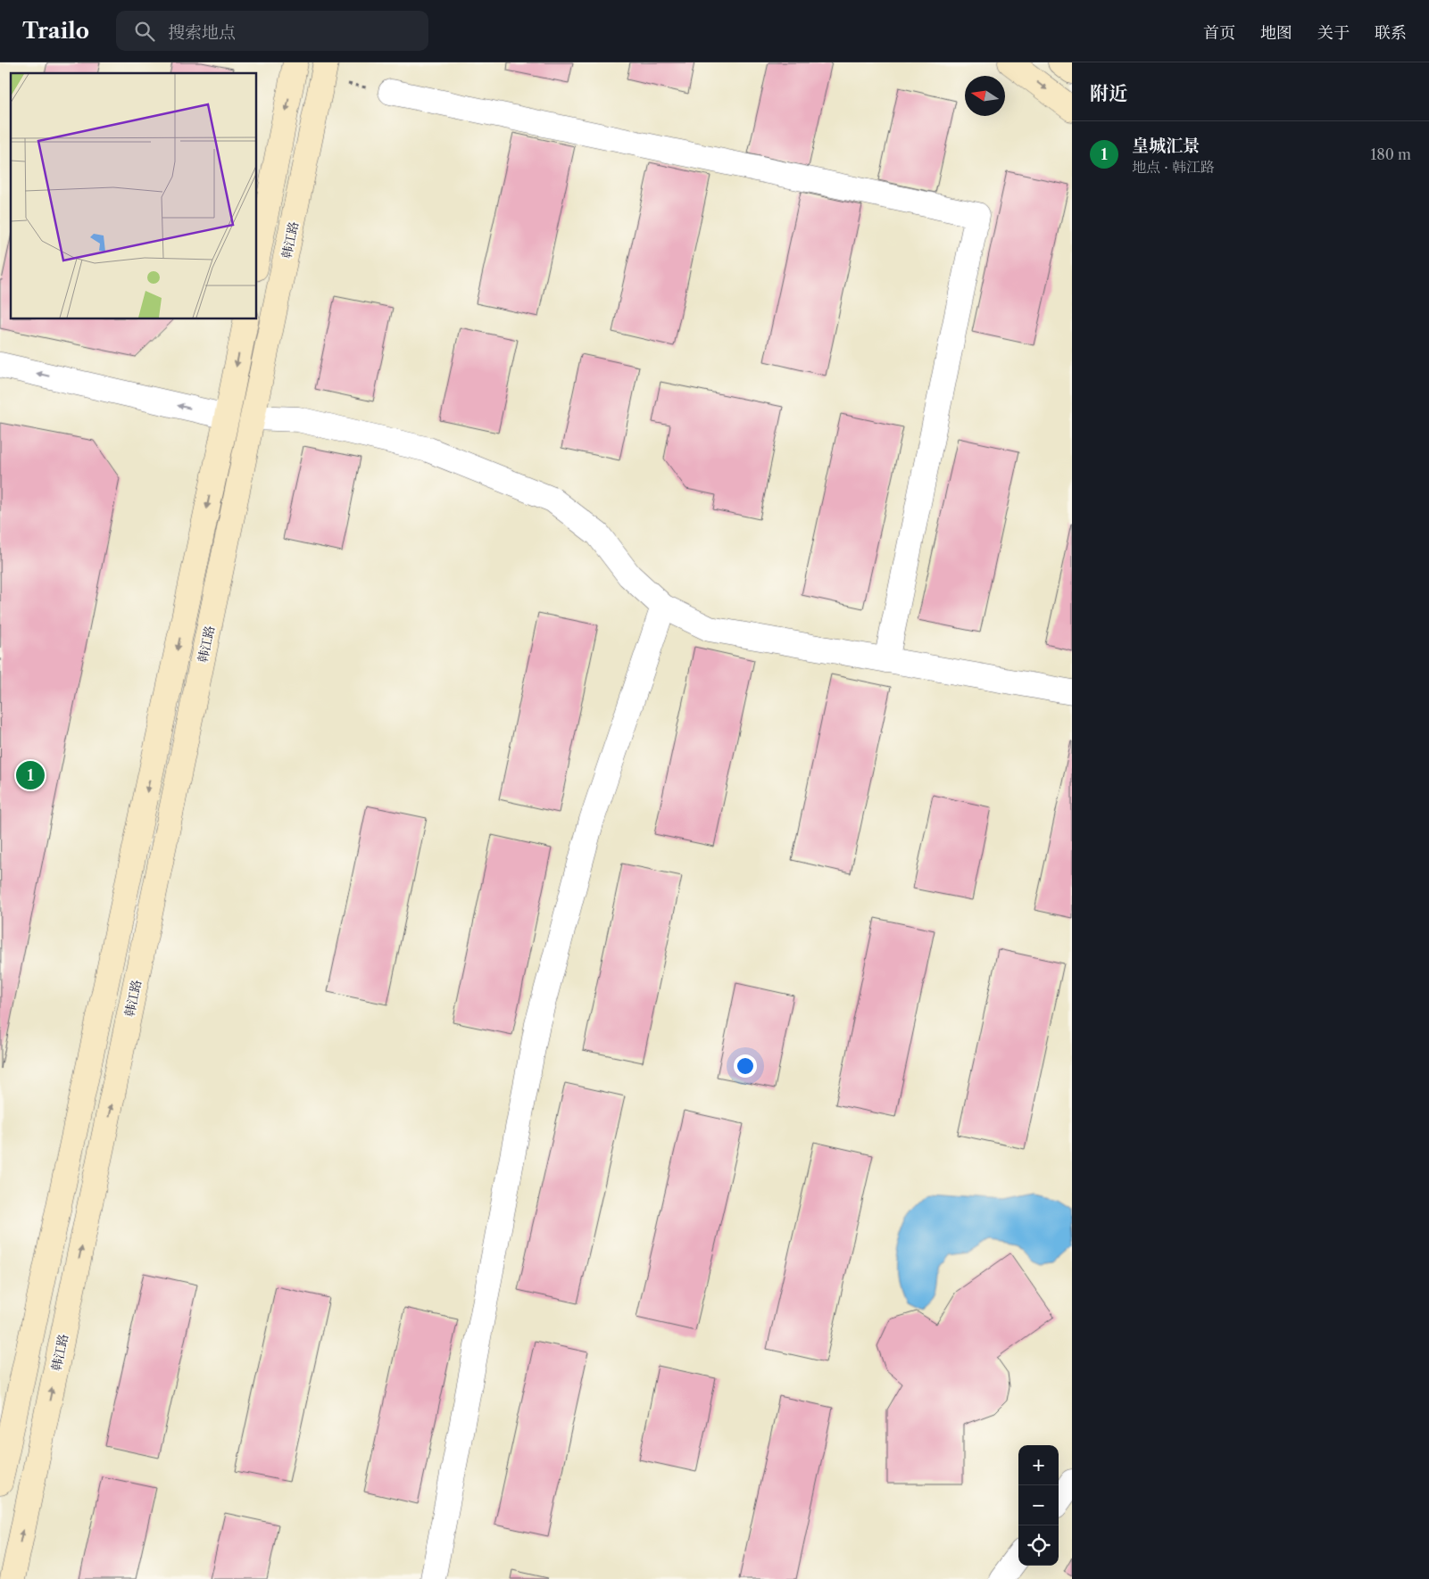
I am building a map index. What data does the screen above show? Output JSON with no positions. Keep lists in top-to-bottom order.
{
  "streets": {
    "street": ["韩江路"]
  },
  "north": "left",
  "page": {
    "header": "Trailo",
    "search": "搜索地点",
    "nav": [
      "首页",
      "地图",
      "关于",
      "联系"
    ],
    "heading": "附近",
    "list": [
      {
        "mark": "1",
        "name": "皇城汇景",
        "note": "地点 · 韩江路",
        "value": "180 m"
      }
    ],
    "pins": "1",
    "map_buttons": ["+", "−"]
  }
}
